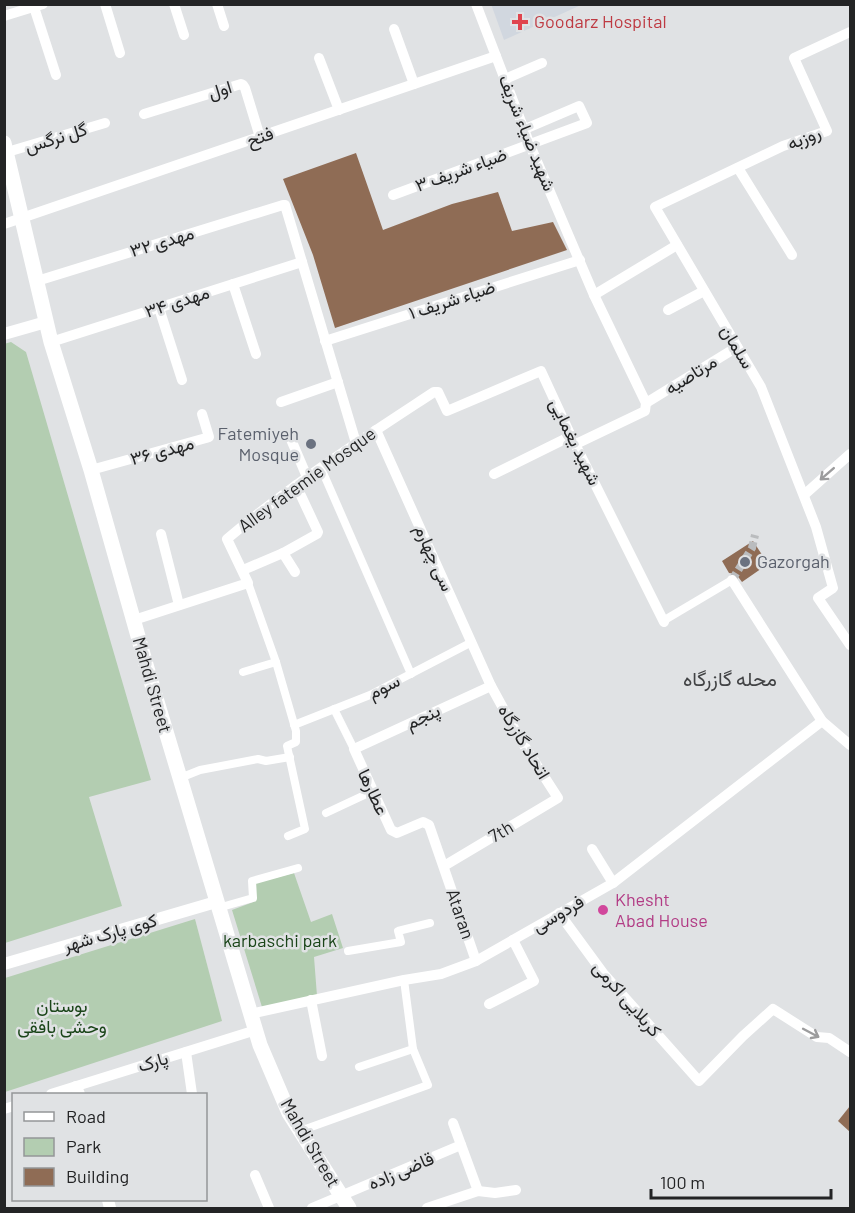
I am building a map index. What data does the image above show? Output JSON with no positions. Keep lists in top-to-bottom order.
{
  "streets": {
    "main road": ["Mahdi Street"],
    "street": [
      "اول",
      "شهید ضیاء شریف",
      "فتح",
      "گل نرگس",
      "روزبه",
      "ضیاء شریف ۳",
      "مهدی ۳۲",
      "ضیاء شریف ۱",
      "مهدی ۳۴",
      "سلمان",
      "مرتاصیه",
      "شهید یغمایی",
      "مهدی ۳۶",
      "Alley fatemie Mosque",
      "سی چهارم",
      "سوم",
      "پنجم",
      "اتحاد گازرگاه",
      "عطارها",
      "7th",
      "Ataran",
      "فردوسی",
      "کوی پارک شهر",
      "کربلایی اکرمی",
      "پارک",
      "قاضی زاده"
    ]
  },
  "crossings": [
    ["اول", "فتح"],
    ["شهید ضیاء شریف", "فتح"],
    ["شهید ضیاء شریف", "ضیاء شریف ۳"],
    ["شهید ضیاء شریف", "ضیاء شریف ۱"],
    ["شهید ضیاء شریف", "مرتاصیه"],
    ["فتح", "Mahdi Street"],
    ["گل نرگس", "Mahdi Street"],
    ["روزبه", "سلمان"],
    ["مهدی ۳۲", "مهدی ۳۴"],
    ["مهدی ۳۲", "Mahdi Street"],
    ["مهدی ۳۴", "Mahdi Street"],
    ["سلمان", "مرتاصیه"],
    ["مرتاصیه", "شهید یغمایی"],
    ["شهید یغمایی", "Alley fatemie Mosque"],
    ["مهدی ۳۶", "Mahdi Street"],
    ["Alley fatemie Mosque", "سی چهارم"],
    ["سی چهارم", "سوم"],
    ["سی چهارم", "پنجم"],
    ["سی چهارم", "اتحاد گازرگاه"],
    ["Mahdi Street", "فردوسی"],
    ["Mahdi Street", "کوی پارک شهر"],
    ["Mahdi Street", "پارک"],
    ["Mahdi Street", "قاضی زاده"],
    ["سوم", "عطارها"],
    ["پنجم", "اتحاد گازرگاه"],
    ["پنجم", "عطارها"],
    ["اتحاد گازرگاه", "7th"],
    ["عطارها", "7th"],
    ["عطارها", "Ataran"],
    ["7th", "Ataran"],
    ["Ataran", "فردوسی"],
    ["فردوسی", "کربلایی اکرمی"]
  ],
  "districts": ["محله گازرگاه"],
  "parks": ["karbaschi park", "بوستان وحشی بافقی"],
  "places": {
    "health": ["Goodarz Hospital"],
    "other": ["Fatemiyeh Mosque", "Gazorgah", "Khesht Abad House"]
  },
  "legend": ["Road", "Park", "Building"],
  "scale_bar": "100 m"
}
